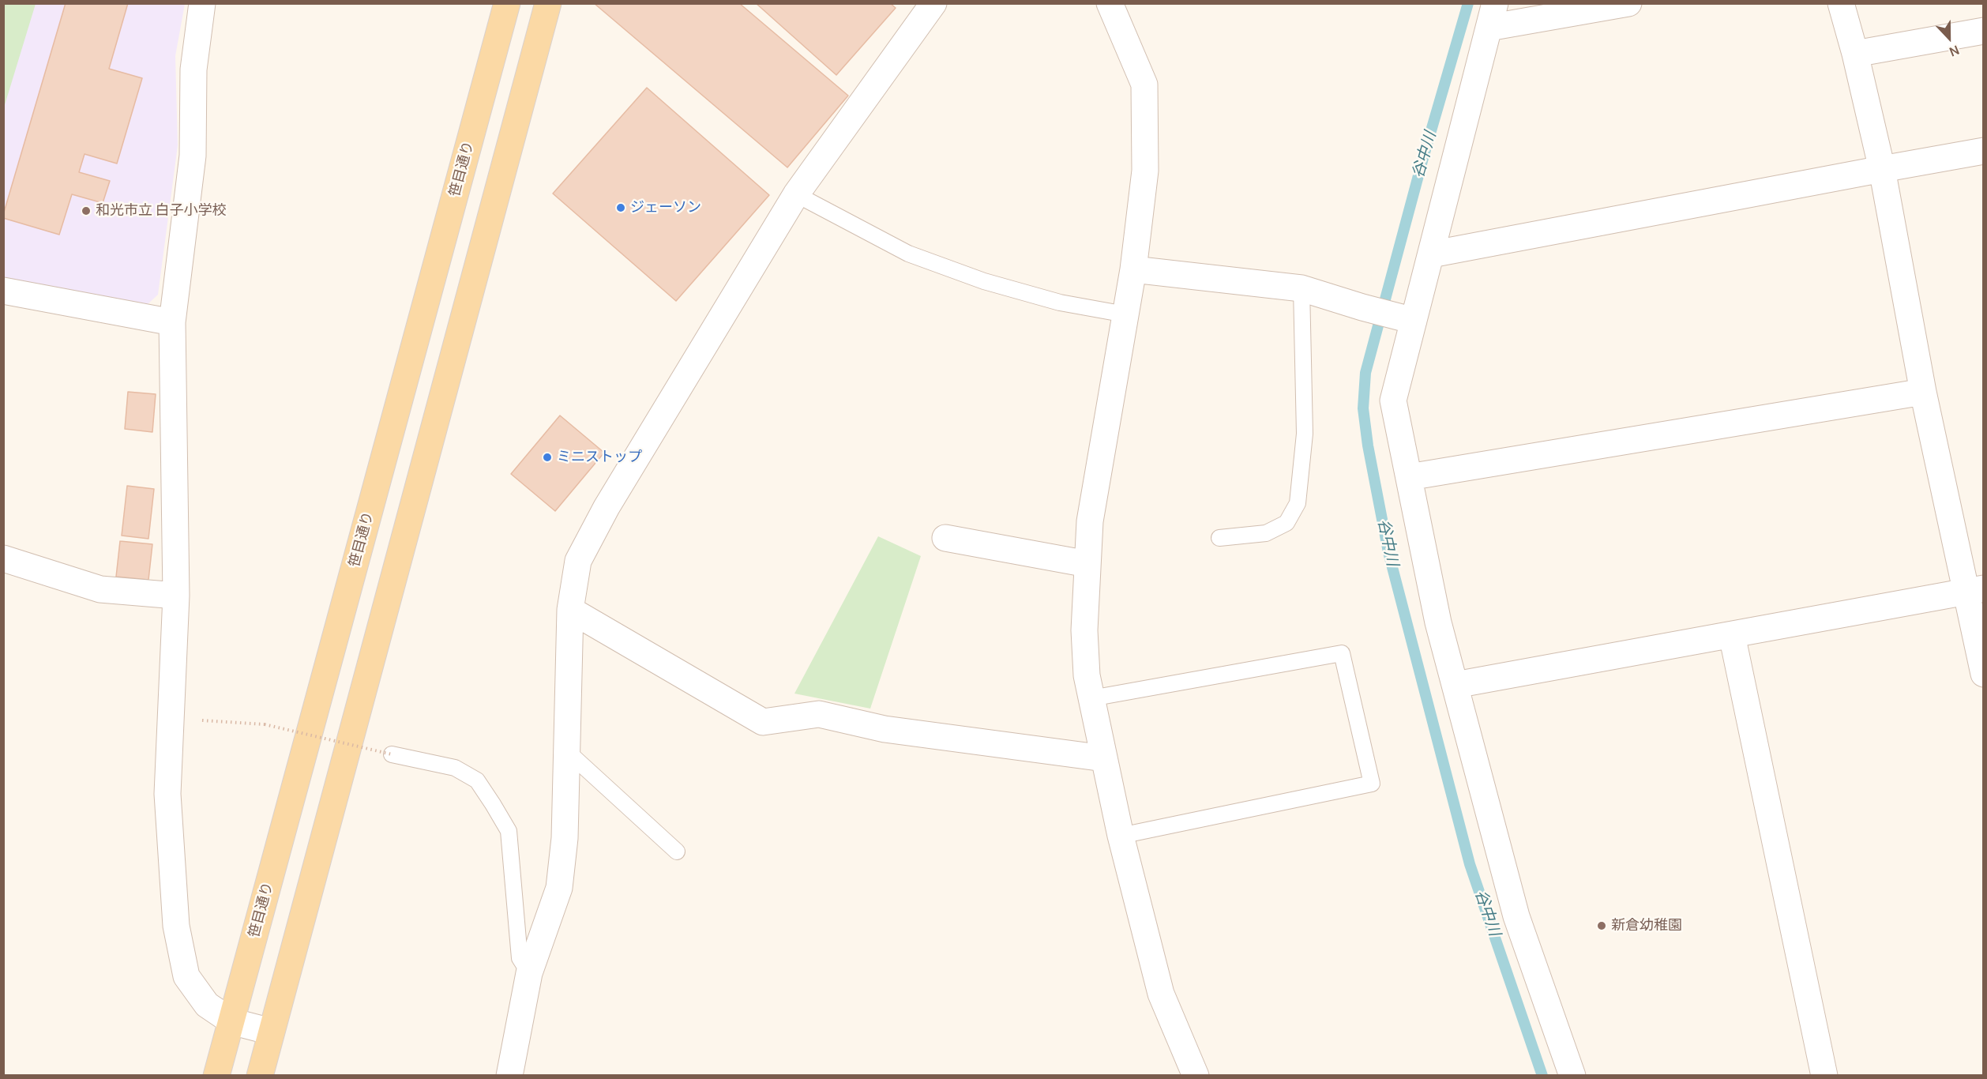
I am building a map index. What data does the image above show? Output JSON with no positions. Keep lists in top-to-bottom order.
{
  "streets": {
    "main road": ["笹目通り"]
  },
  "water": ["谷中川"],
  "places": [
    "ジェーソン",
    "和光市立 白子小学校",
    "ミニストップ",
    "新倉幼稚園"
  ],
  "north": "bottom"
}
